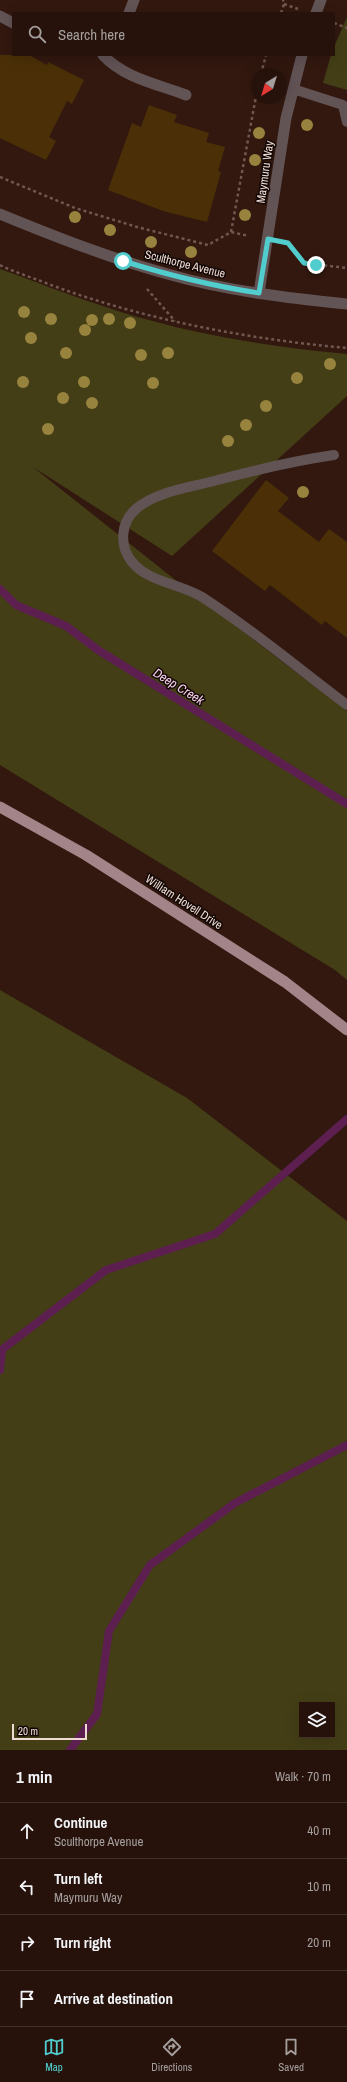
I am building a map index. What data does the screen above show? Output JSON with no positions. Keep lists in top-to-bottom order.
{
  "streets": {
    "main road": ["William Hovell Drive"],
    "street": ["Maymuru Way", "Sculthorpe Avenue"]
  },
  "crossings": [
    ["Maymuru Way", "Sculthorpe Avenue"]
  ],
  "water": ["Deep Creek"],
  "scale_bar": "20 m",
  "north": "bottom left",
  "page": {
    "search": "Search here",
    "scale": "20 m",
    "heading": ["1 min", "Walk · 70 m"],
    "list": [
      ["Continue", "Sculthorpe Avenue", "40 m"],
      ["Turn left", "Maymuru Way", "10 m"],
      ["Turn right", "20 m"],
      "Arrive at destination"
    ],
    "nav": ["Map", "Directions", "Saved"]
  }
}
